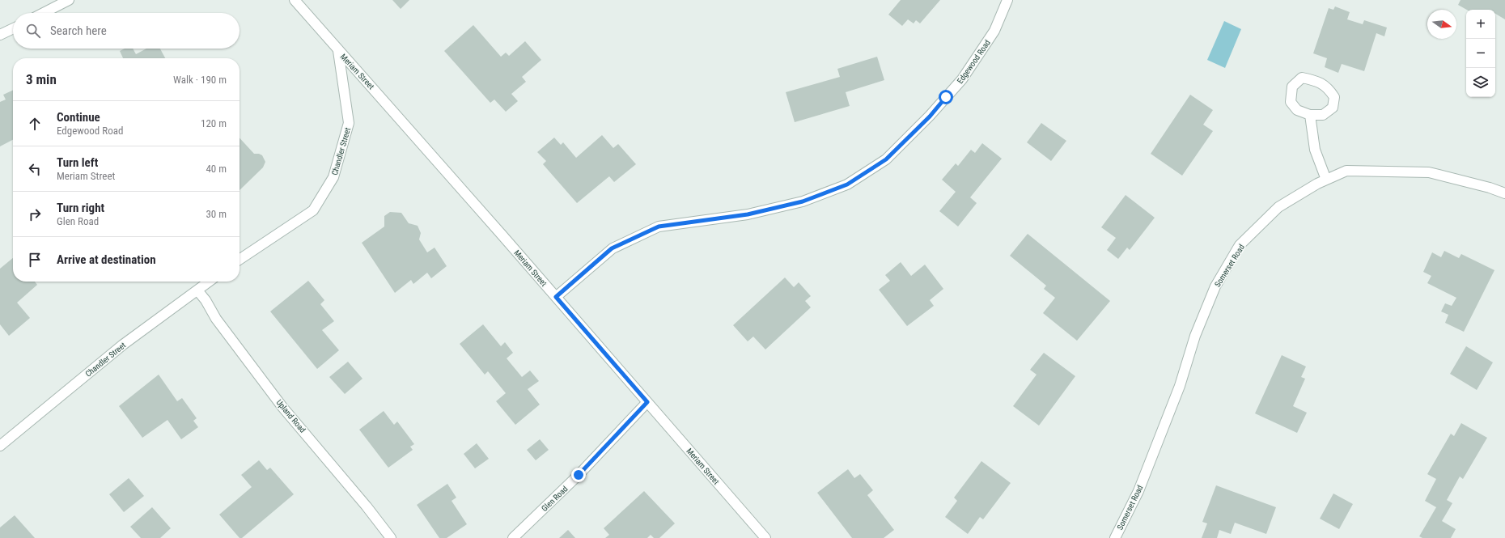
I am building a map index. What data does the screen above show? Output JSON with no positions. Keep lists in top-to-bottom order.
{
  "streets": {
    "street": [
      "Edgewood Road",
      "Meriam Street",
      "Chandler Street",
      "Somerset Road",
      "Upland Road",
      "Glen Road"
    ]
  },
  "crossings": [
    ["Edgewood Road", "Meriam Street"],
    ["Meriam Street", "Chandler Street"],
    ["Meriam Street", "Glen Road"],
    ["Chandler Street", "Upland Road"]
  ],
  "north": "right",
  "page": {
    "map_buttons": ["+", "−"],
    "search": "Search here",
    "heading": ["3 min", "Walk · 190 m"],
    "list": [
      ["Continue", "Edgewood Road", "120 m"],
      ["Turn left", "Meriam Street", "40 m"],
      ["Turn right", "Glen Road", "30 m"],
      "Arrive at destination"
    ]
  }
}
